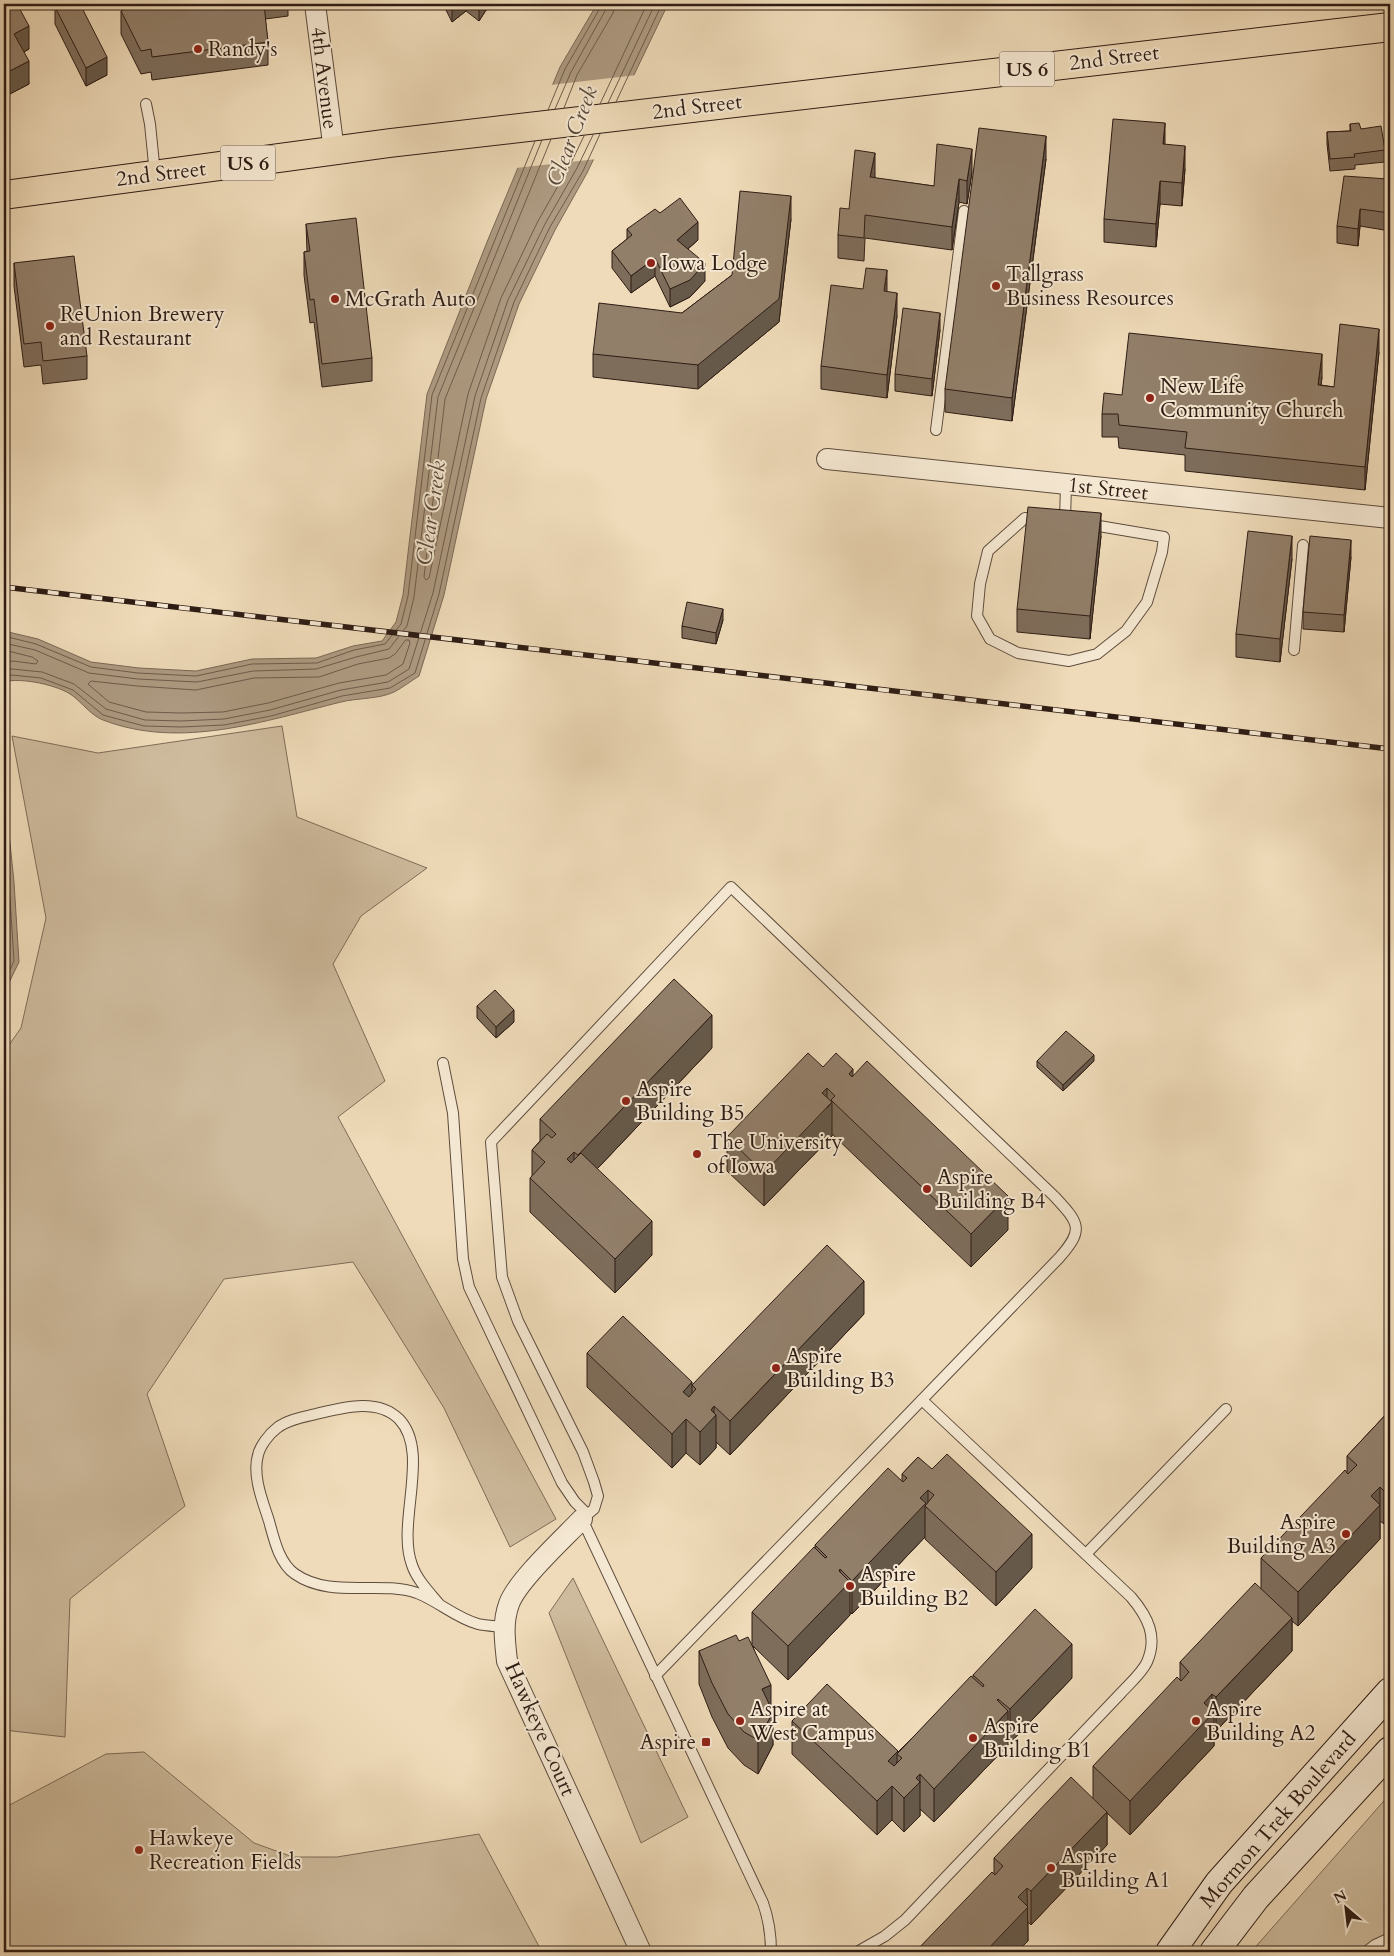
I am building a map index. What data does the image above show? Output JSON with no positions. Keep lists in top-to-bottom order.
{
  "streets": {
    "main road": ["2nd Street", "US 6", "Mormon Trek Boulevard"],
    "street": ["4th Avenue", "1st Street", "Hawkeye Court"]
  },
  "crossings": [
    ["2nd Street", "4th Avenue"]
  ],
  "water": ["Clear Creek"],
  "places": {
    "other": [
      "Randy's",
      "Iowa Lodge",
      "Tallgrass Business Resources",
      "McGrath Auto",
      "ReUnion Brewery and Restaurant",
      "New Life Community Church",
      "Aspire Building B5",
      "The University of Iowa",
      "Aspire Building B4",
      "Aspire Building B3",
      "Aspire Building A3",
      "Aspire Building B2",
      "Aspire at West Campus",
      "Aspire Building A2",
      "Aspire Building B1",
      "Hawkeye Recreation Fields",
      "Aspire Building A1"
    ],
    "transit": ["Aspire"]
  },
  "north": "top left"
}
